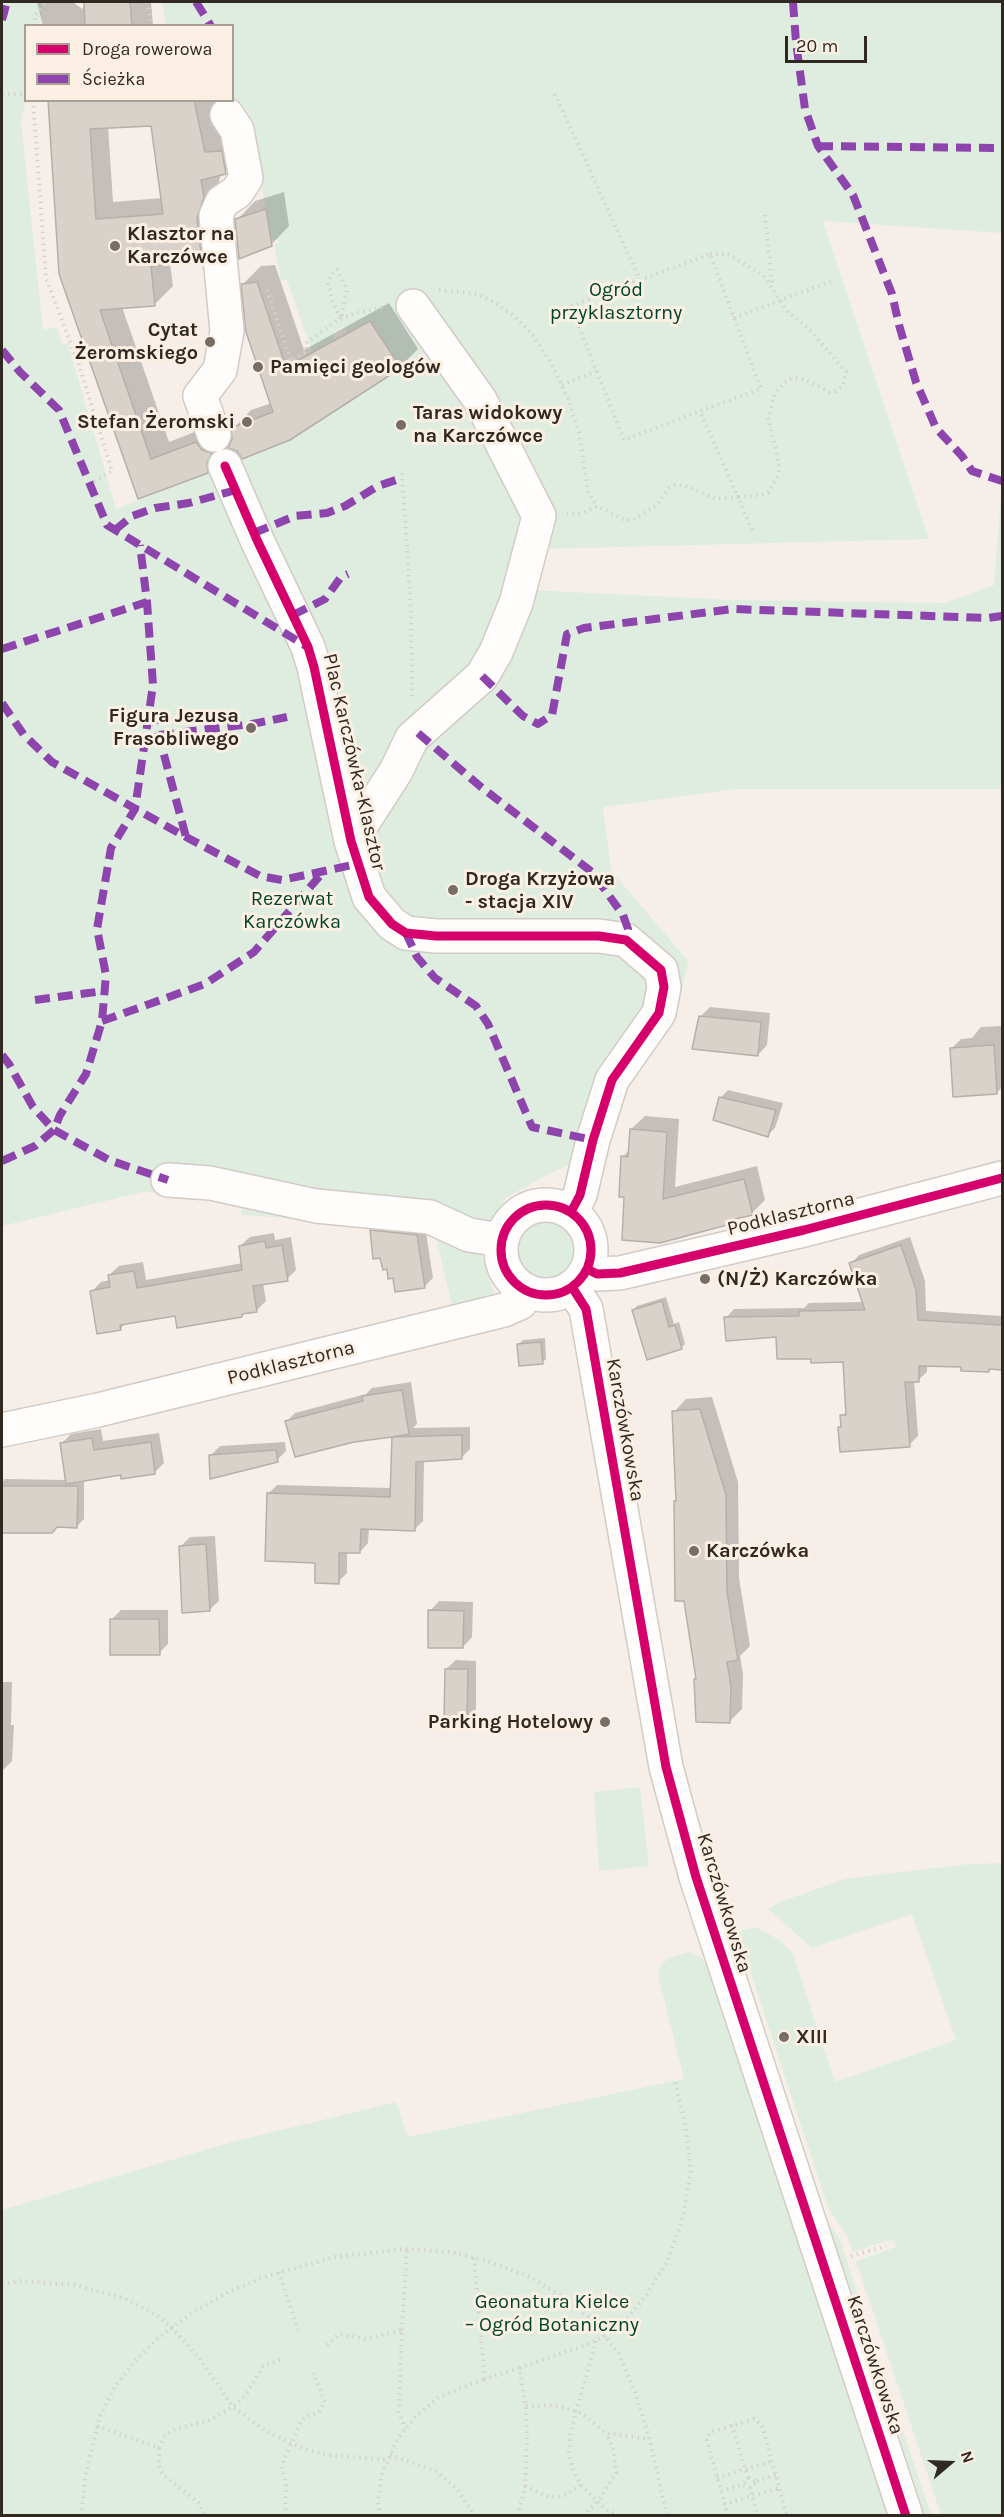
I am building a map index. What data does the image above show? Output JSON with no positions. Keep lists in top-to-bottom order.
{
  "streets": {
    "street": ["Plac Karczówka-Klasztor", "Podklasztorna", "Karczówkowska"]
  },
  "crossings": [
    ["Plac Karczówka-Klasztor", "Podklasztorna"],
    ["Plac Karczówka-Klasztor", "Karczówkowska"],
    ["Podklasztorna", "Karczówkowska"]
  ],
  "parks": ["Ogród przyklasztorny", "Rezerwat Karczówka", "Geonatura Kielce – Ogród Botaniczny"],
  "places": [
    "Klasztor na Karczówce",
    "Cytat Żeromskiego",
    "Pamięci geologów",
    "Stefan Żeromski",
    "Taras widokowy na Karczówce",
    "Figura Jezusa Frasobliwego",
    "Droga Krzyżowa - stacja XIV",
    "(N/Ż) Karczówka",
    "Karczówka",
    "Parking Hotelowy",
    "XIII"
  ],
  "legend": ["Droga rowerowa", "Ścieżka"],
  "scale_bar": "20 m",
  "north": "right"
}
